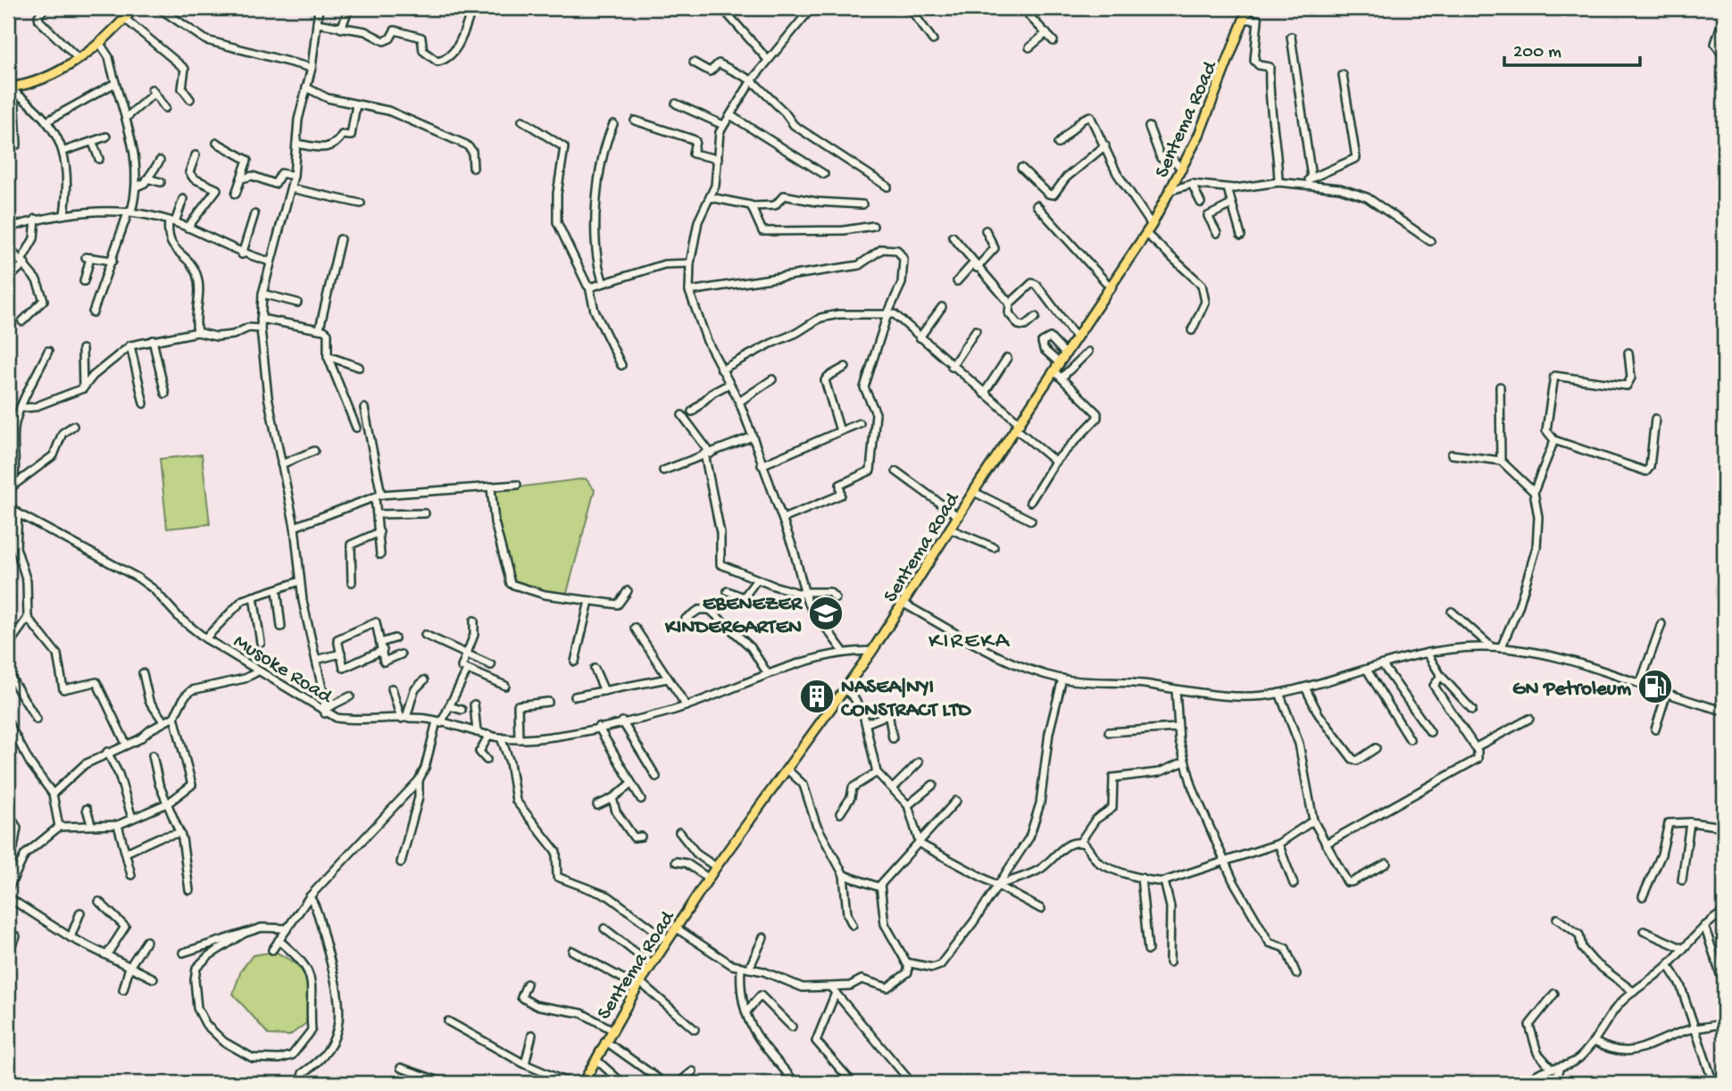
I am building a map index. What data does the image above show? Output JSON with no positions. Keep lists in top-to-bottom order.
{
  "streets": {
    "main road": ["Sentema Road"],
    "street": ["Musoke Road"]
  },
  "crossings": [
    ["Sentema Road", "Musoke Road"]
  ],
  "districts": ["KIREKA"],
  "places": {
    "school or university": ["EBENEZER KINDERGARTEN"],
    "fuel station": ["GN Petroleum"],
    "building": ["NASEA|NYI CONSTRACT LTD"]
  },
  "scale_bar": "200 m"
}
